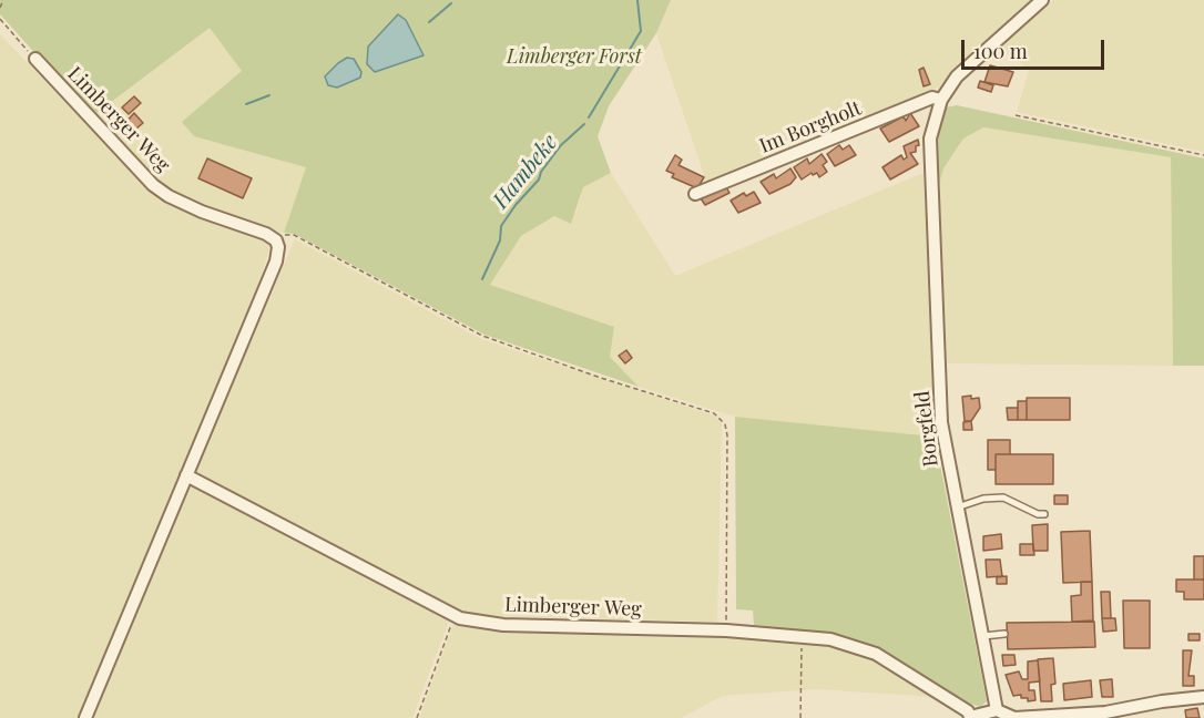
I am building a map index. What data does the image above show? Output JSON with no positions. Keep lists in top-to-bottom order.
{
  "streets": {
    "street": ["Limberger Weg", "Im Borgholt", "Borgfeld"]
  },
  "crossings": [
    ["Im Borgholt", "Borgfeld"]
  ],
  "water": ["Hambeke"],
  "parks": ["Limberger Forst"],
  "scale_bar": "100 m"
}
